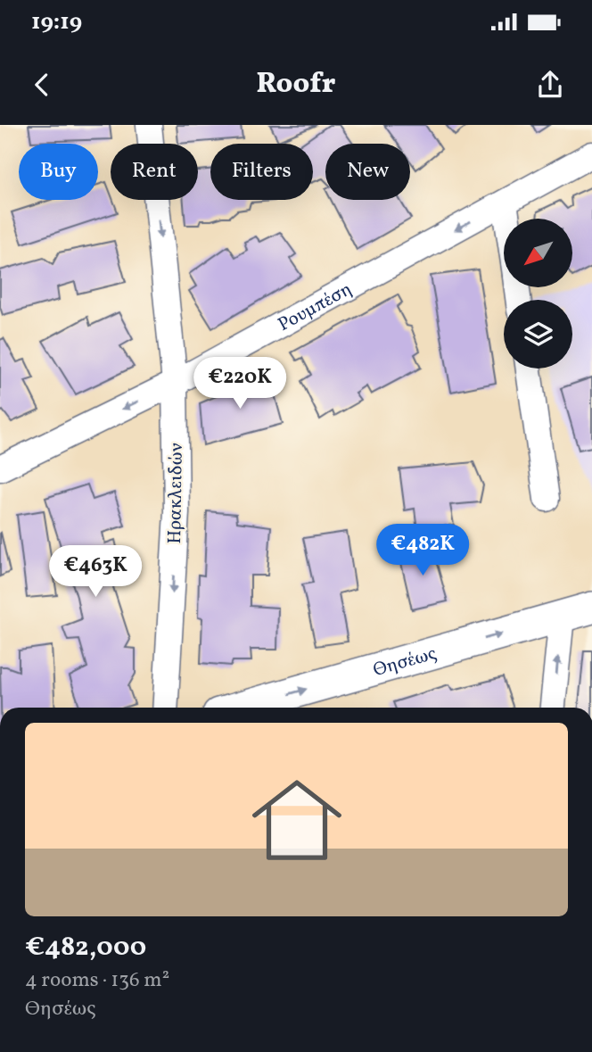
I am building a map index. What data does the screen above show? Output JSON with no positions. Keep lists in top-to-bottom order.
{
  "streets": {
    "street": ["Ρουμπέση", "Ηρακλειδών", "Θησέως"]
  },
  "crossings": [
    ["Ρουμπέση", "Ηρακλειδών"]
  ],
  "one_way": ["Ρουμπέση", "Ηρακλειδών", "Θησέως"],
  "north": "bottom left",
  "page": {
    "status": "19:19",
    "header": "Roofr",
    "chip": [
      "Buy",
      "Rent",
      "Filters",
      "New"
    ],
    "price": ["€220K", "€482K", "€463K"],
    "list": [
      {
        "name": "€482,000",
        "note": "4 rooms · 136 m² · Θησέως"
      }
    ]
  }
}
